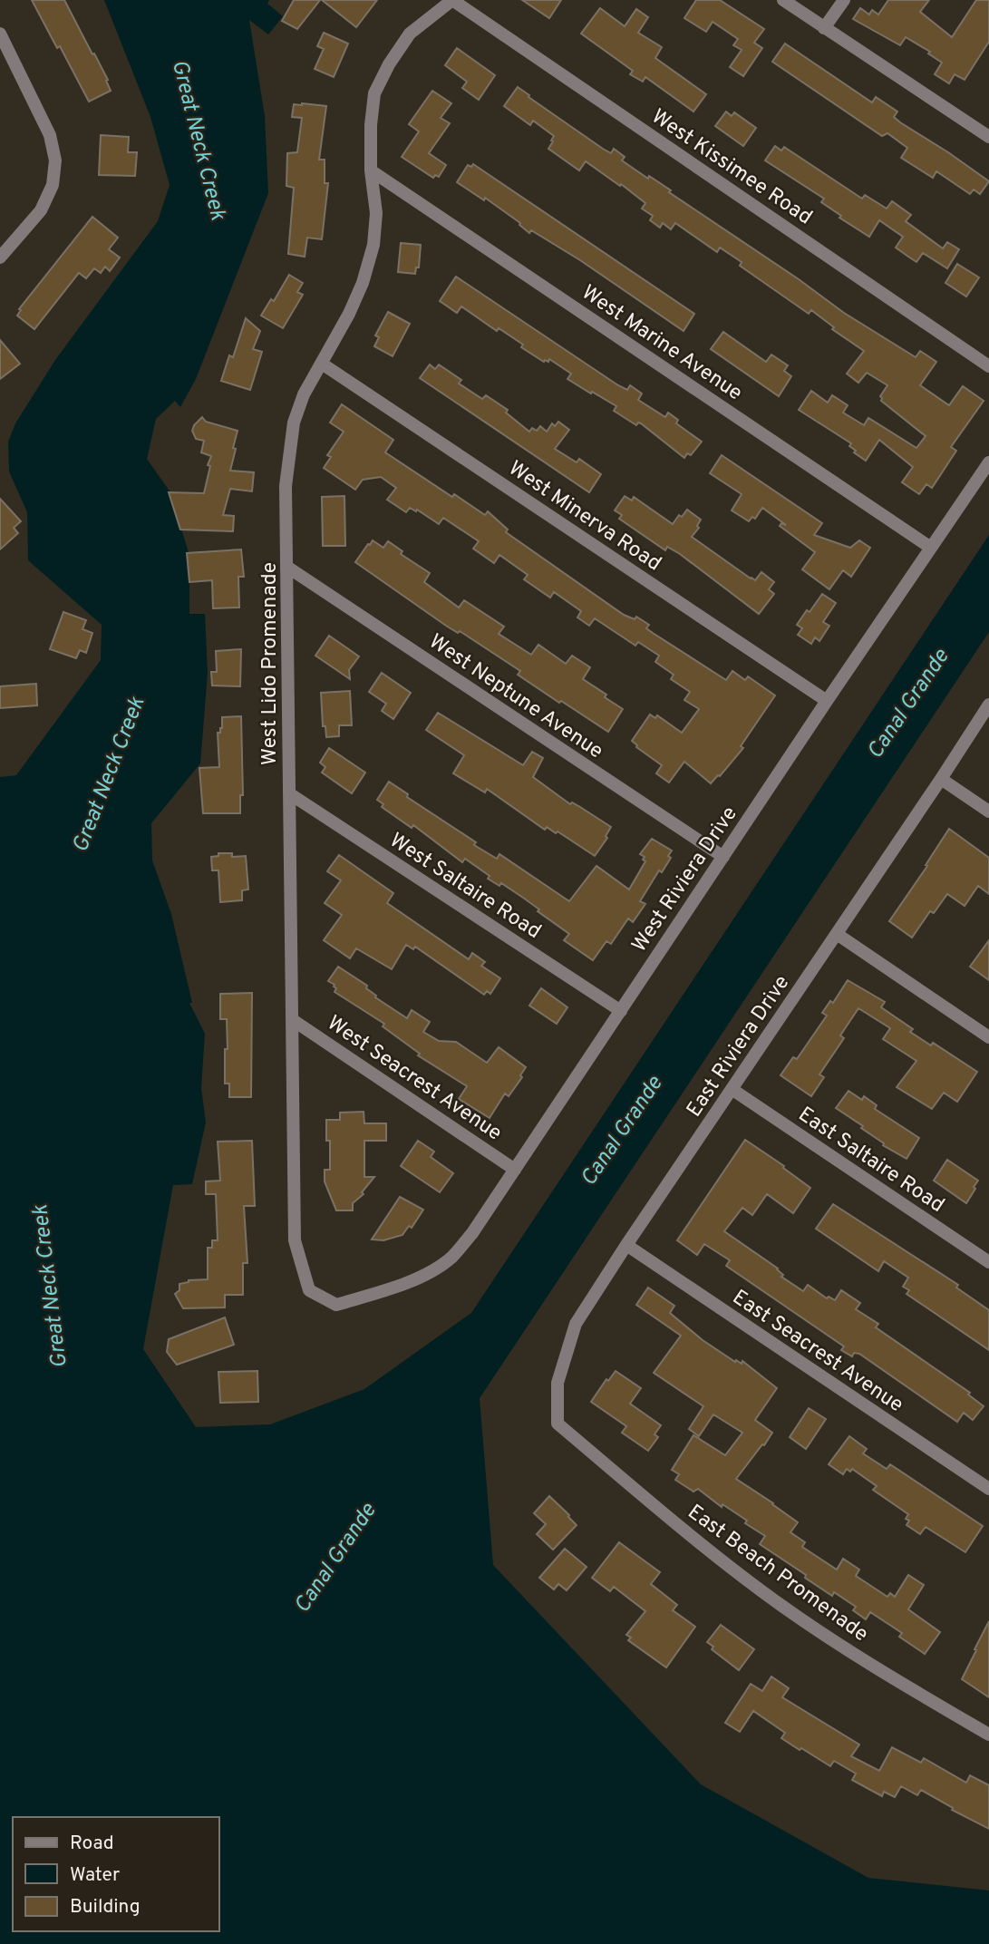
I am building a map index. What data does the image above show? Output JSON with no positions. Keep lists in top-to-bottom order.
{
  "streets": {
    "street": [
      "West Kissimee Road",
      "West Marine Avenue",
      "West Minerva Road",
      "West Lido Promenade",
      "West Neptune Avenue",
      "West Riviera Drive",
      "West Saltaire Road",
      "East Riviera Drive",
      "West Seacrest Avenue",
      "East Saltaire Road",
      "East Seacrest Avenue",
      "East Beach Promenade"
    ]
  },
  "crossings": [
    ["West Kissimee Road", "West Lido Promenade"],
    ["West Marine Avenue", "West Lido Promenade"],
    ["West Marine Avenue", "West Riviera Drive"],
    ["West Minerva Road", "West Lido Promenade"],
    ["West Minerva Road", "West Riviera Drive"],
    ["West Lido Promenade", "West Neptune Avenue"],
    ["West Lido Promenade", "West Riviera Drive"],
    ["West Lido Promenade", "West Saltaire Road"],
    ["West Lido Promenade", "West Seacrest Avenue"],
    ["West Neptune Avenue", "West Riviera Drive"],
    ["West Riviera Drive", "West Saltaire Road"],
    ["West Riviera Drive", "West Seacrest Avenue"],
    ["East Riviera Drive", "East Saltaire Road"],
    ["East Riviera Drive", "East Seacrest Avenue"],
    ["East Riviera Drive", "East Beach Promenade"]
  ],
  "water": ["Great Neck Creek", "Canal Grande"],
  "legend": ["Road", "Water", "Building"]
}
